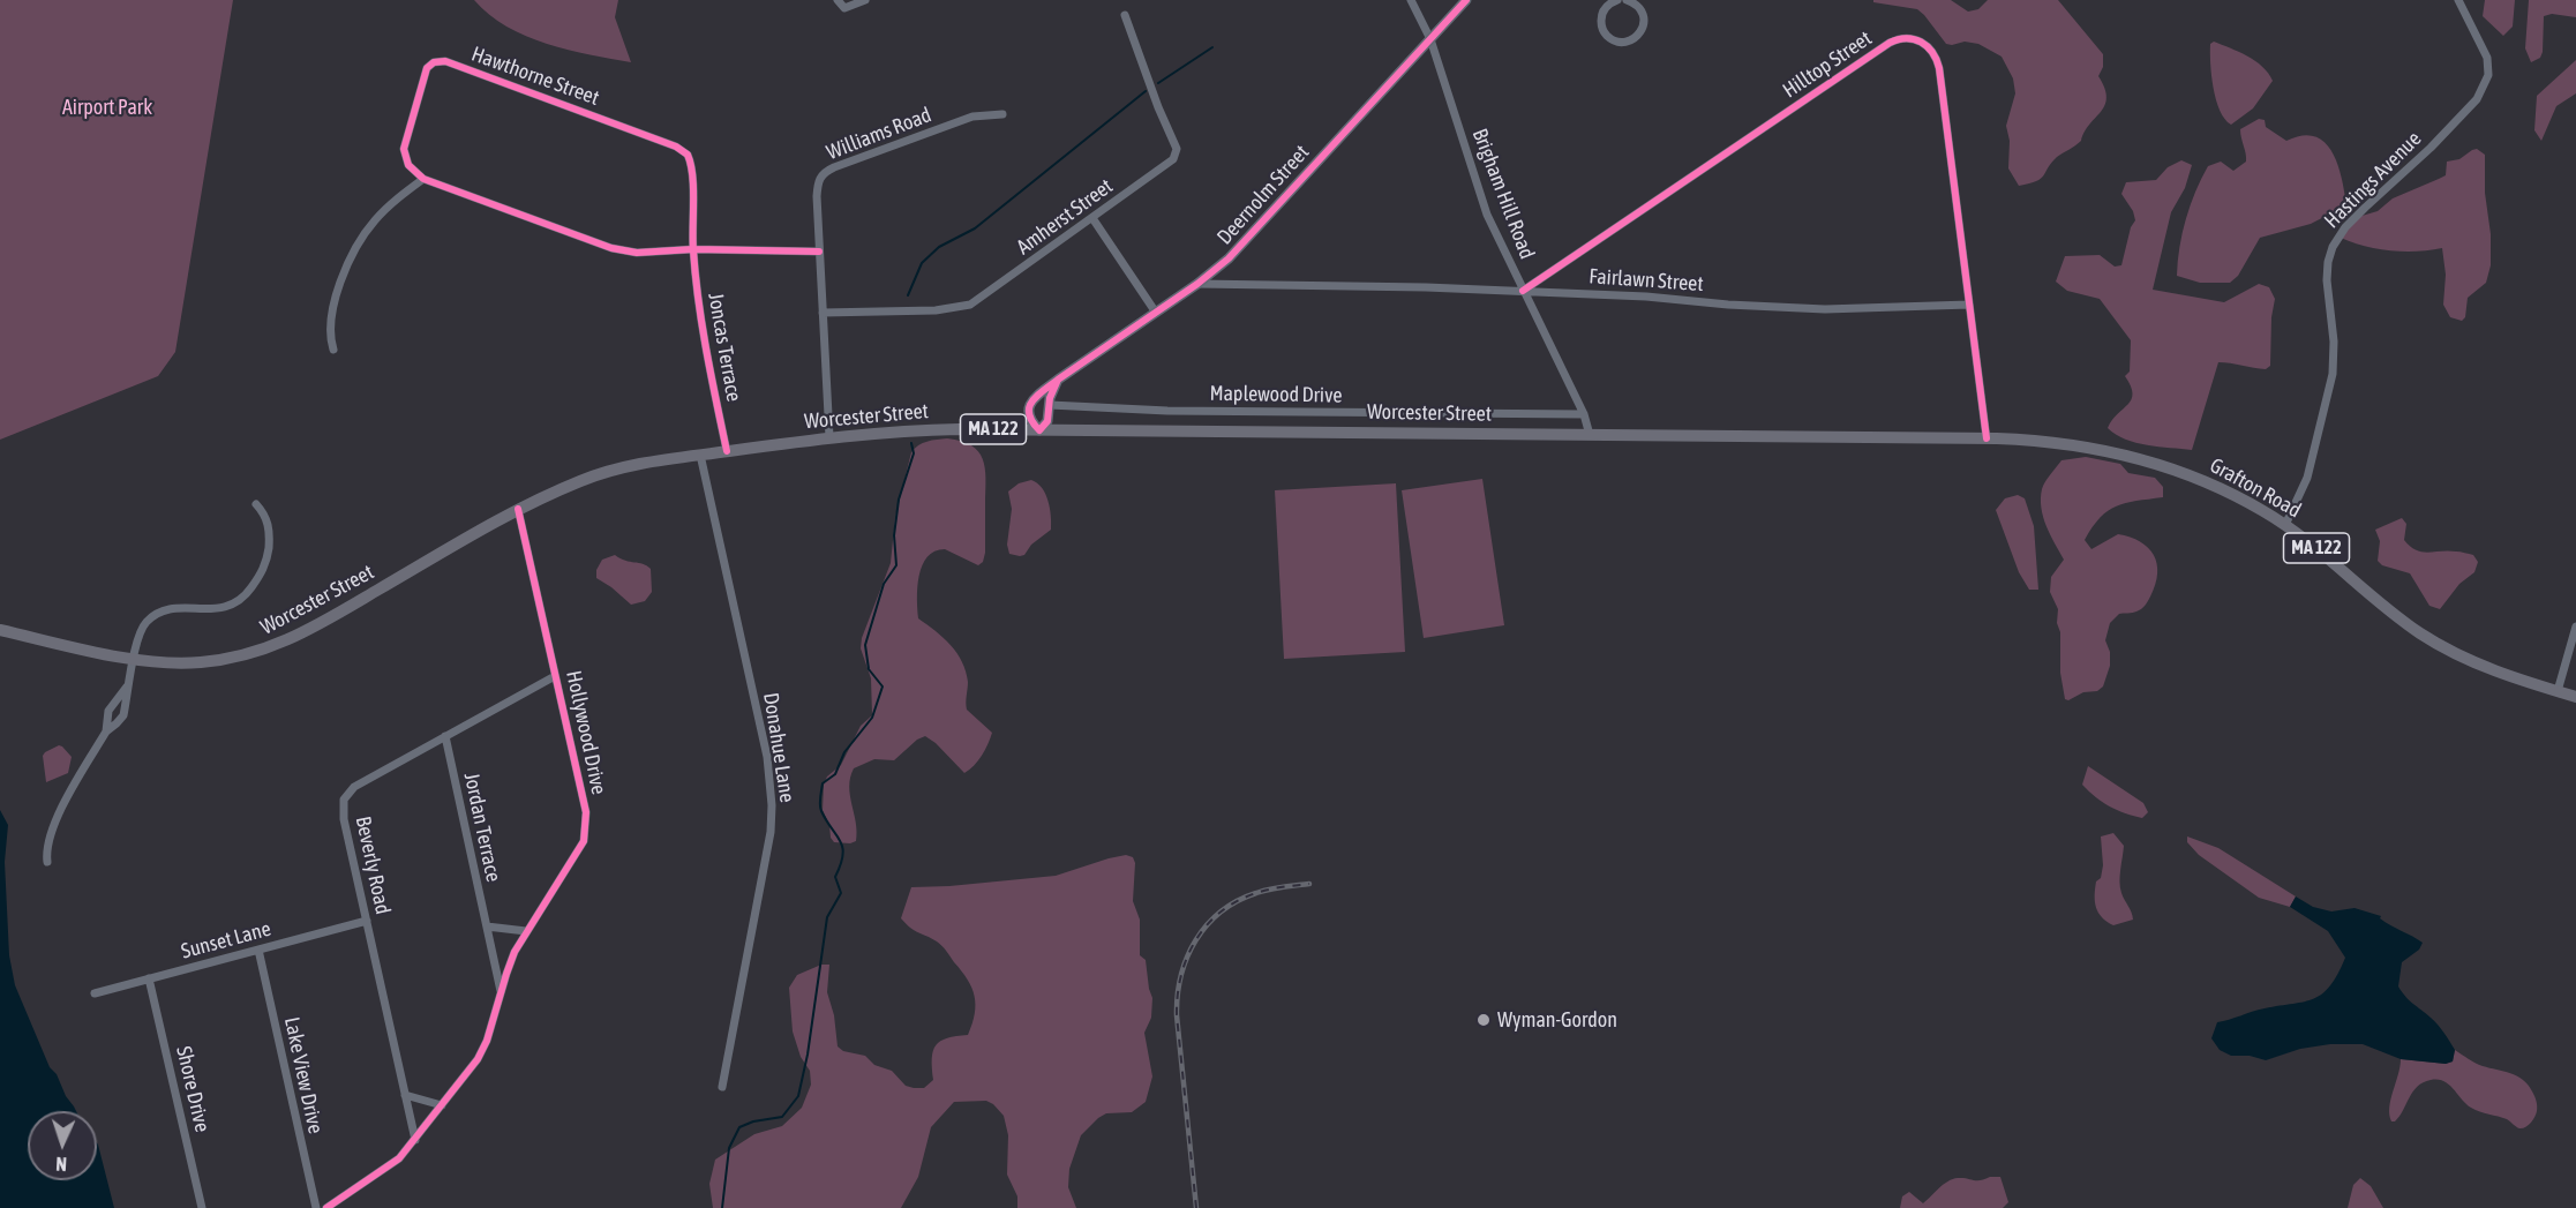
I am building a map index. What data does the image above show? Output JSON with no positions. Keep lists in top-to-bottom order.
{
  "streets": {
    "main road": ["Worcester Street", "MA 122", "Grafton Road"],
    "street": [
      "Hilltop Street",
      "Hawthorne Street",
      "Williams Road",
      "Hastings Avenue",
      "Brigham Hill Road",
      "Deernolm Street",
      "Amherst Street",
      "Fairlawn Street",
      "Joncas Terrace",
      "Maplewood Drive",
      "Hollywood Drive",
      "Donahue Lane",
      "Jordan Terrace",
      "Beverly Road",
      "Sunset Lane",
      "Lake View Drive",
      "Shore Drive"
    ]
  },
  "crossings": [
    ["Hilltop Street", "Brigham Hill Road"],
    ["Hilltop Street", "Fairlawn Street"],
    ["Hilltop Street", "Worcester Street"],
    ["Hawthorne Street", "Joncas Terrace"],
    ["Williams Road", "Amherst Street"],
    ["Williams Road", "Worcester Street"],
    ["Hastings Avenue", "Grafton Road"],
    ["Brigham Hill Road", "Deernolm Street"],
    ["Brigham Hill Road", "Fairlawn Street"],
    ["Brigham Hill Road", "Maplewood Drive"],
    ["Brigham Hill Road", "Worcester Street"],
    ["Deernolm Street", "Fairlawn Street"],
    ["Deernolm Street", "Worcester Street"],
    ["Joncas Terrace", "Worcester Street"],
    ["Worcester Street", "Grafton Road"],
    ["Worcester Street", "Hollywood Drive"],
    ["Worcester Street", "Donahue Lane"],
    ["Hollywood Drive", "Jordan Terrace"],
    ["Hollywood Drive", "Beverly Road"],
    ["Jordan Terrace", "Beverly Road"],
    ["Beverly Road", "Sunset Lane"],
    ["Sunset Lane", "Lake View Drive"],
    ["Sunset Lane", "Shore Drive"]
  ],
  "parks": ["Airport Park"],
  "places": ["Wyman-Gordon"],
  "north": "bottom"
}
